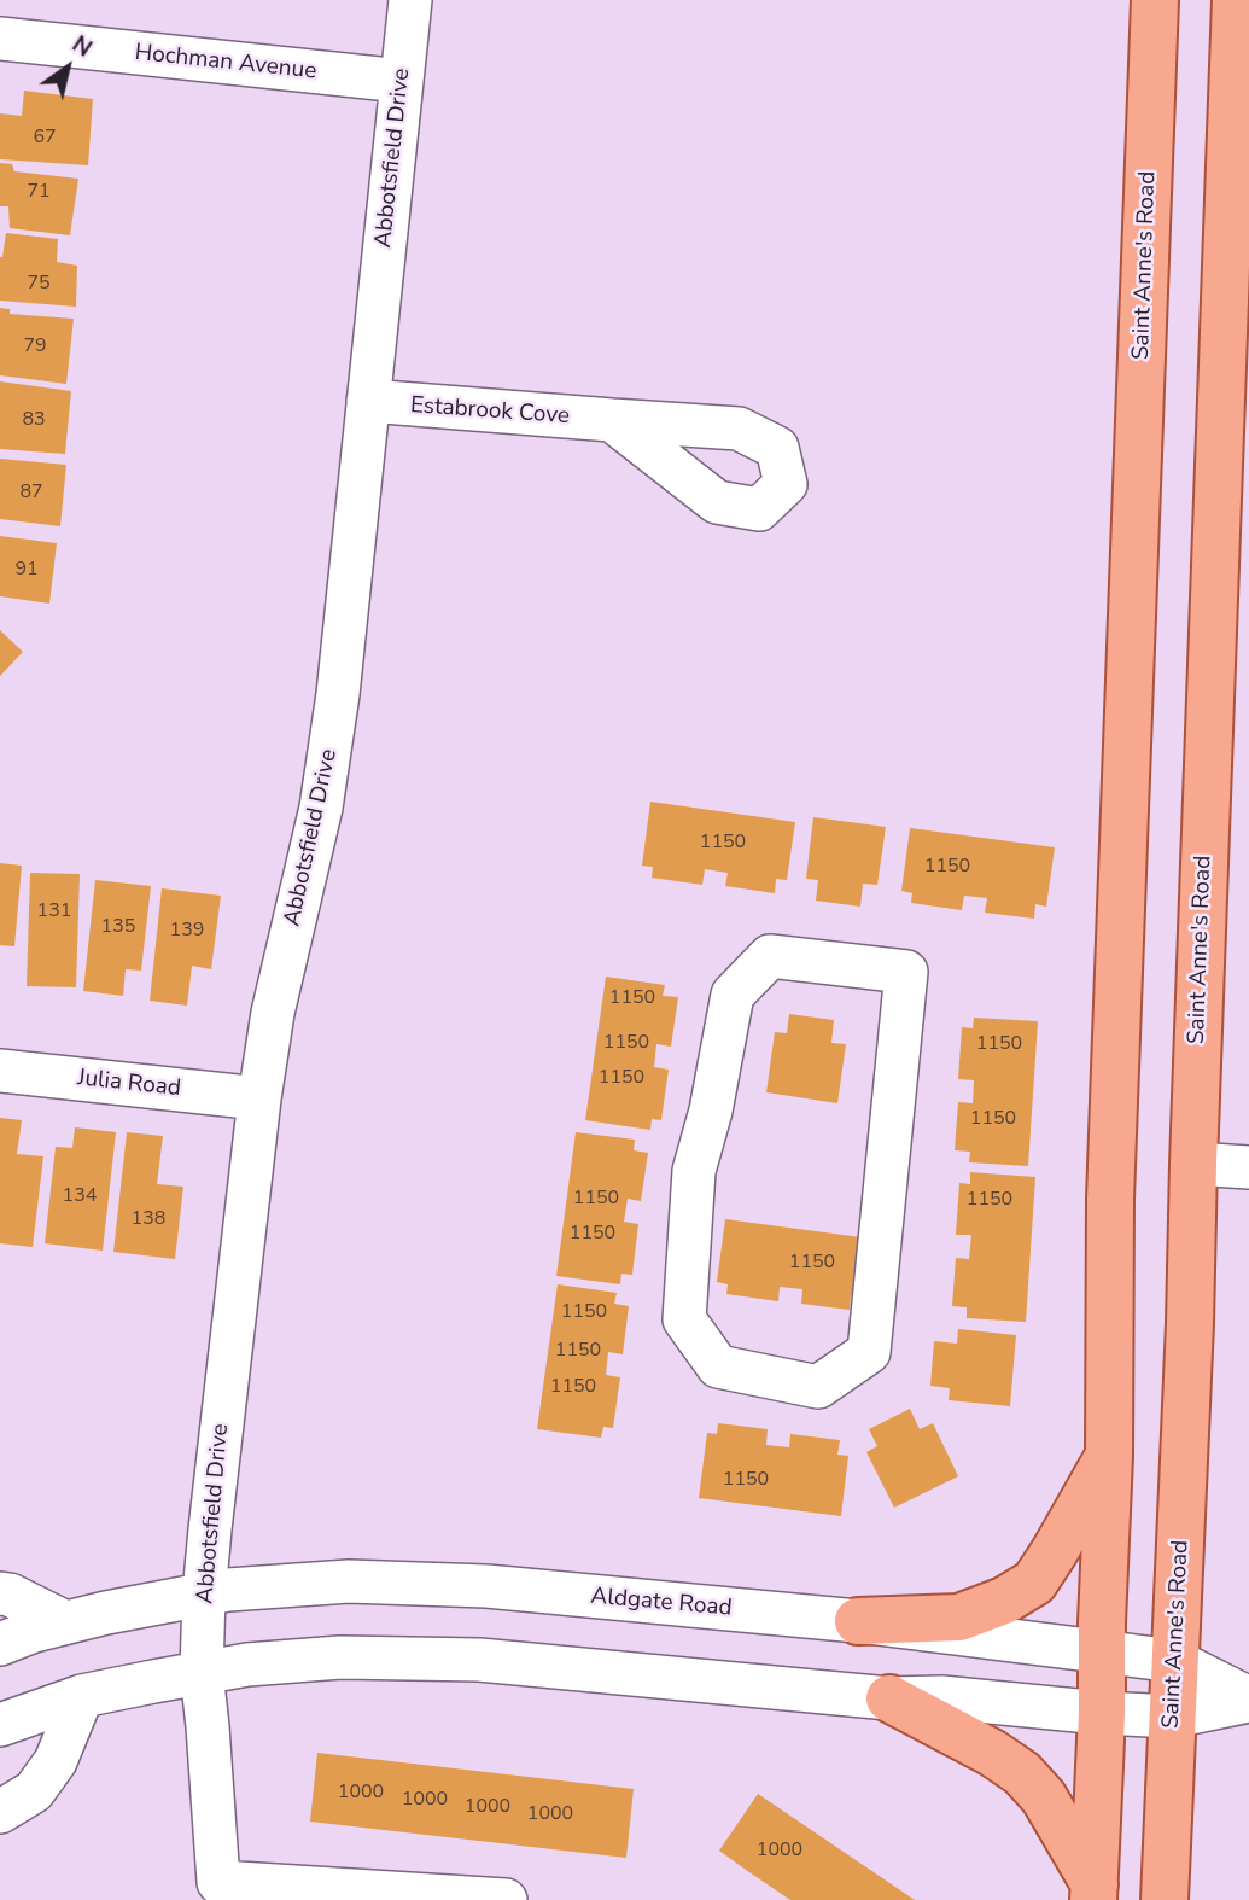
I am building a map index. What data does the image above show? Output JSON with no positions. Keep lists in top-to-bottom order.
{
  "streets": {
    "main road": ["Saint Anne's Road"],
    "street": [
      "Hochman Avenue",
      "Abbotsfield Drive",
      "Estabrook Cove",
      "Julia Road",
      "Aldgate Road"
    ]
  },
  "crossings": [
    ["Hochman Avenue", "Abbotsfield Drive"],
    ["Abbotsfield Drive", "Estabrook Cove"],
    ["Abbotsfield Drive", "Julia Road"],
    ["Abbotsfield Drive", "Aldgate Road"],
    ["Saint Anne's Road", "Aldgate Road"]
  ],
  "house_numbers": [
    "67",
    "71",
    "75",
    "79",
    "83",
    "87",
    "91",
    "1150",
    "1150",
    "131",
    "135",
    "139",
    "1150",
    "1150",
    "1150",
    "1150",
    "1150",
    "134",
    "1150",
    "1150",
    "138",
    "1150",
    "1150",
    "1150",
    "1150",
    "1150",
    "1150",
    "1000",
    "1000",
    "1000",
    "1000",
    "1000"
  ],
  "north": "top right"
}
